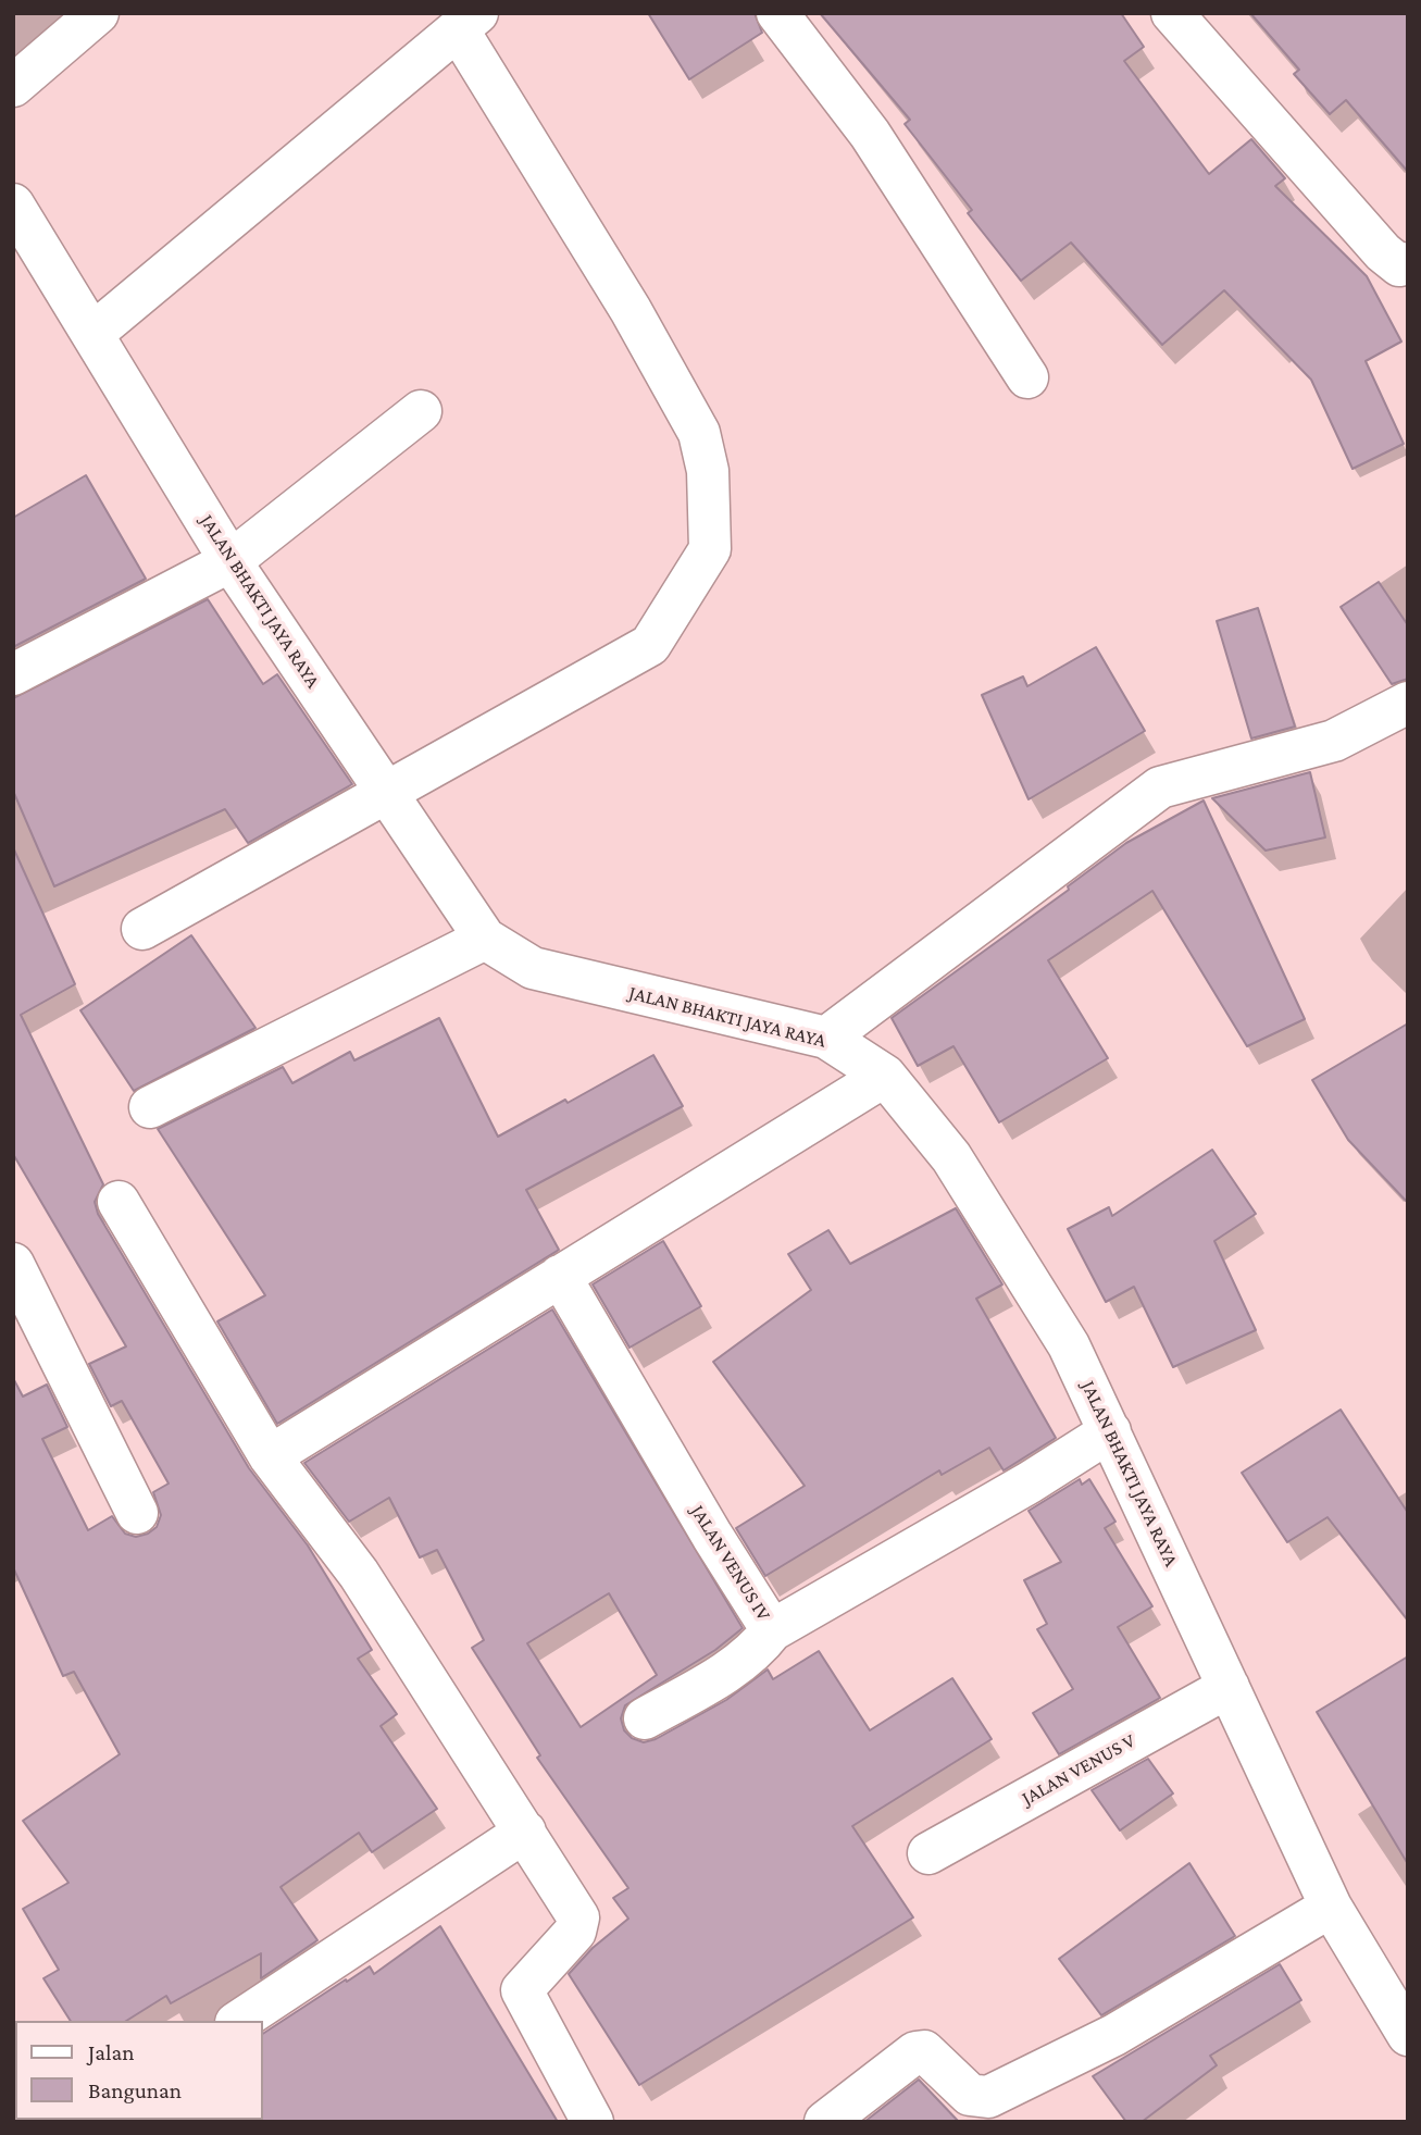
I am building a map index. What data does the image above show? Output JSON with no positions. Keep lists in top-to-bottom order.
{
  "streets": {
    "street": ["JALAN BHAKTI JAYA RAYA", "JALAN VENUS IV", "JALAN VENUS V"]
  },
  "crossings": [
    ["JALAN BHAKTI JAYA RAYA", "JALAN VENUS IV"],
    ["JALAN BHAKTI JAYA RAYA", "JALAN VENUS V"]
  ],
  "legend": ["Jalan", "Bangunan"]
}
